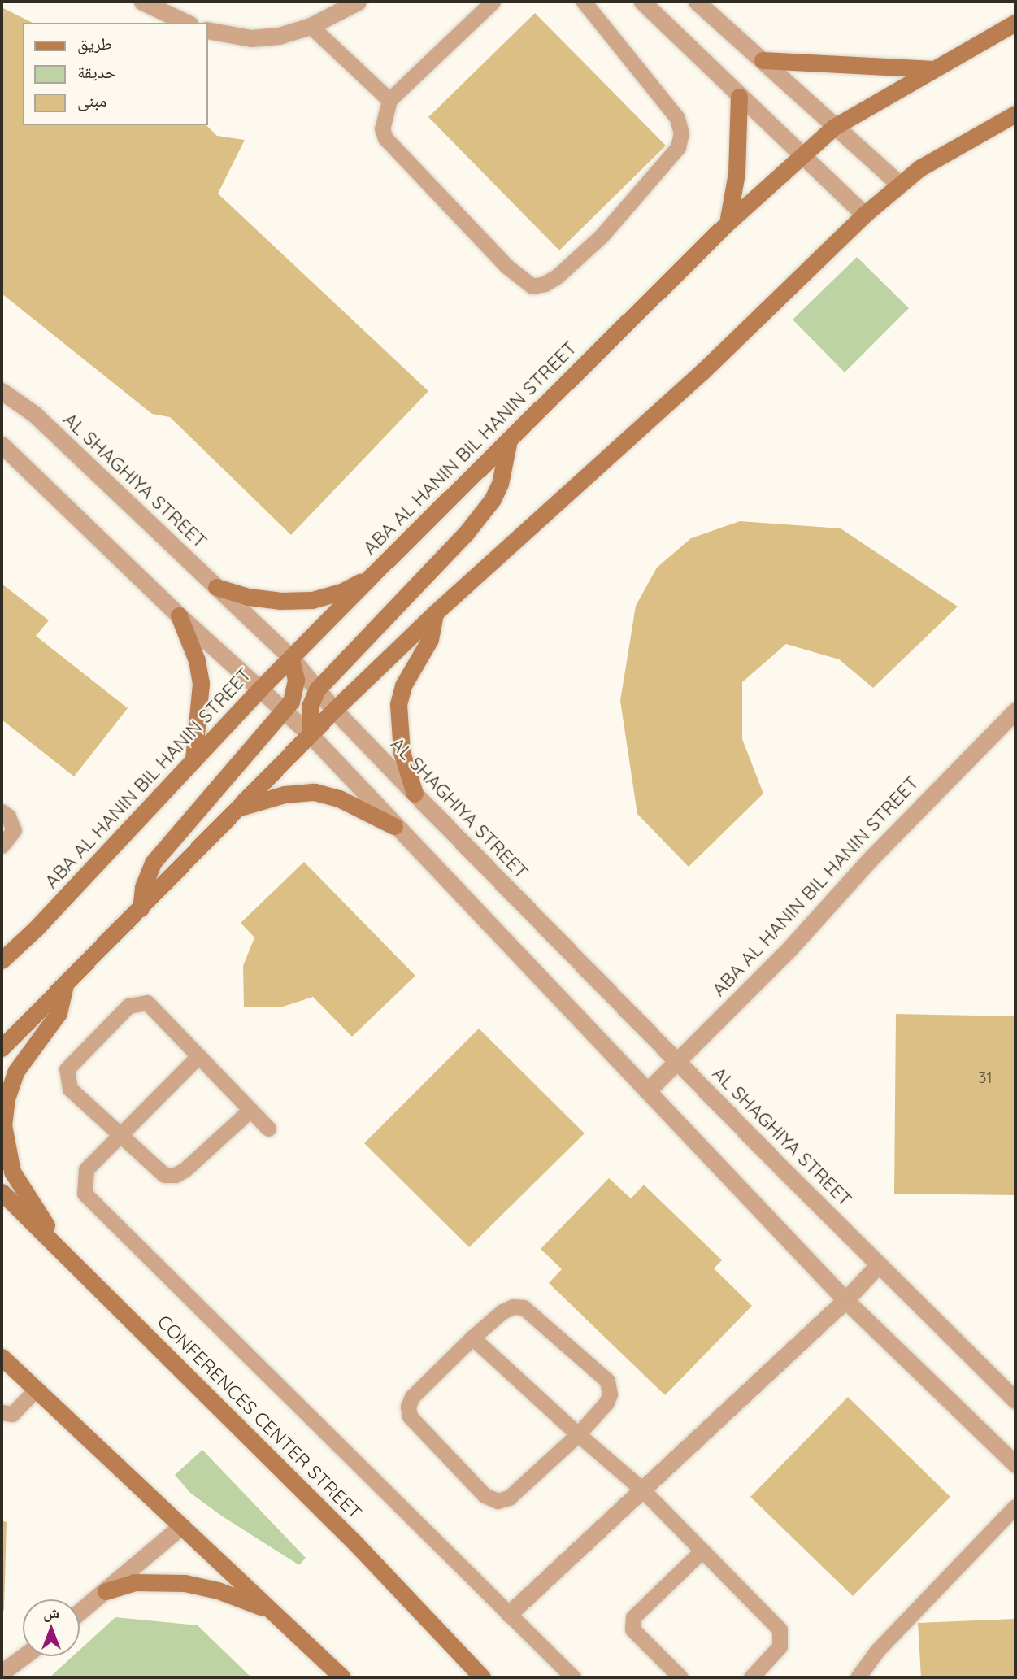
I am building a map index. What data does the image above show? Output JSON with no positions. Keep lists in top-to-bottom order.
{
  "streets": {
    "street": ["ABA AL HANIN BIL HANIN STREET", "AL SHAGHIYA STREET", "CONFERENCES CENTER STREET"]
  },
  "crossings": [
    ["ABA AL HANIN BIL HANIN STREET", "AL SHAGHIYA STREET"]
  ],
  "house_numbers": ["31"],
  "legend": ["طريق", "حديقة", "مبنى"],
  "north": "top"
}
